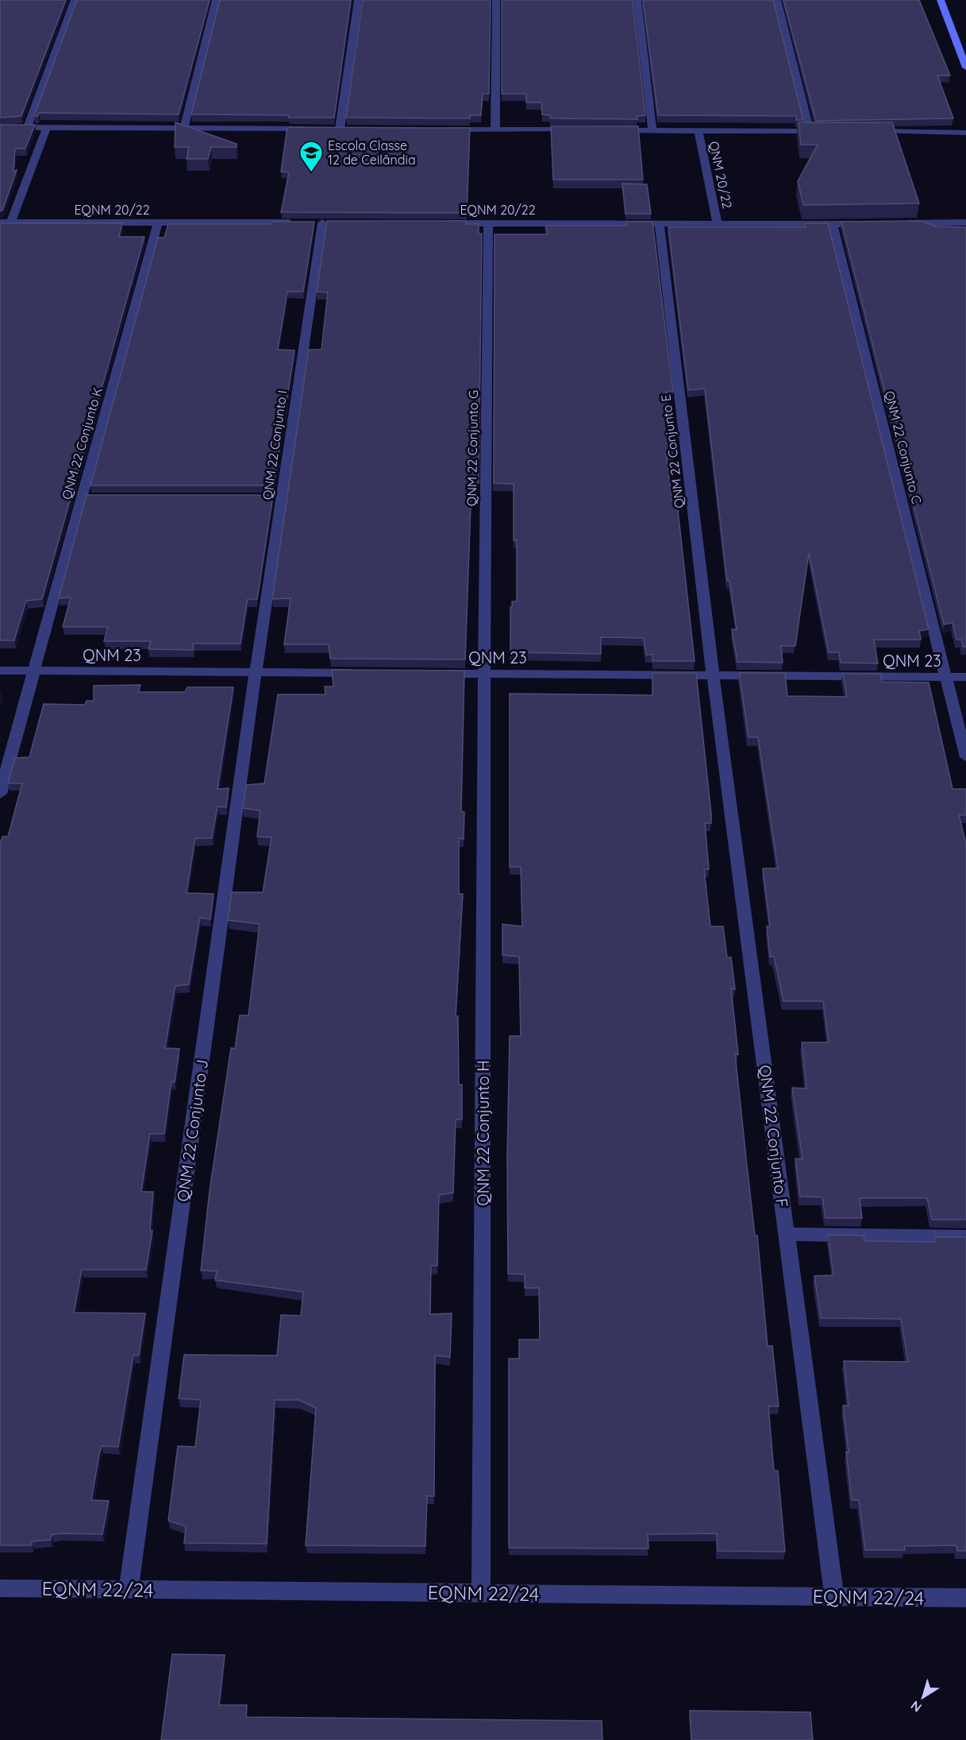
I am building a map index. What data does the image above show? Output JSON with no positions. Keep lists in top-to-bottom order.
{
  "streets": {
    "street": [
      "QNM 20/22",
      "EQNM 20/22",
      "QNM 22 Conjunto K",
      "QNM 22 Conjunto I",
      "QNM 22 Conjunto C",
      "QNM 22 Conjunto G",
      "QNM 22 Conjunto E",
      "QNM 23",
      "QNM 22 Conjunto J",
      "QNM 22 Conjunto H",
      "QNM 22 Conjunto F",
      "EQNM 22/24"
    ]
  },
  "crossings": [
    ["QNM 20/22", "EQNM 20/22"],
    ["EQNM 20/22", "QNM 22 Conjunto K"],
    ["EQNM 20/22", "QNM 22 Conjunto I"],
    ["EQNM 20/22", "QNM 22 Conjunto C"],
    ["EQNM 20/22", "QNM 22 Conjunto G"],
    ["EQNM 20/22", "QNM 22 Conjunto E"],
    ["QNM 22 Conjunto K", "QNM 23"],
    ["QNM 22 Conjunto I", "QNM 23"],
    ["QNM 22 Conjunto I", "QNM 22 Conjunto J"],
    ["QNM 22 Conjunto C", "QNM 23"],
    ["QNM 22 Conjunto G", "QNM 23"],
    ["QNM 22 Conjunto G", "QNM 22 Conjunto H"],
    ["QNM 22 Conjunto E", "QNM 23"],
    ["QNM 22 Conjunto E", "QNM 22 Conjunto F"],
    ["QNM 23", "QNM 22 Conjunto J"],
    ["QNM 23", "QNM 22 Conjunto H"],
    ["QNM 23", "QNM 22 Conjunto F"],
    ["QNM 22 Conjunto J", "EQNM 22/24"],
    ["QNM 22 Conjunto H", "EQNM 22/24"],
    ["QNM 22 Conjunto F", "EQNM 22/24"]
  ],
  "places": {
    "school or university": ["Escola Classe 12 de Ceilândia"]
  },
  "north": "bottom left"
}
